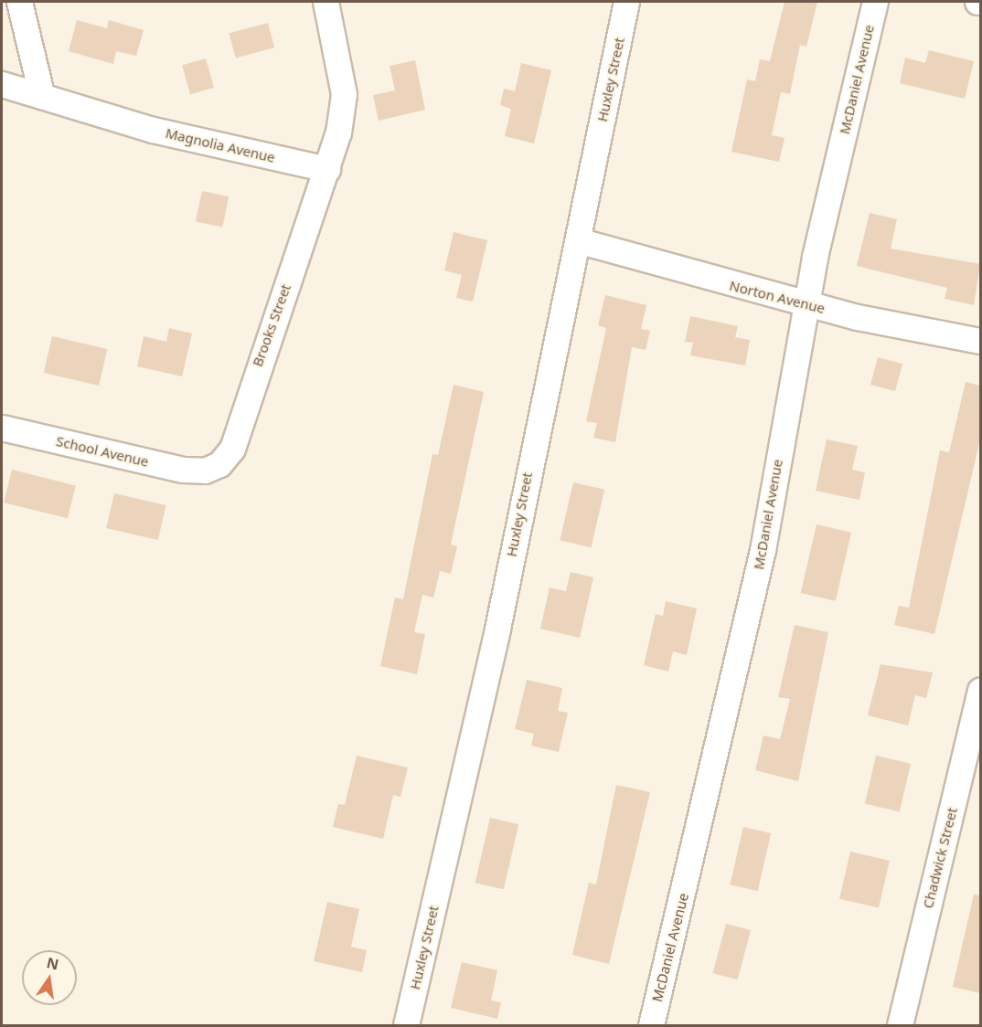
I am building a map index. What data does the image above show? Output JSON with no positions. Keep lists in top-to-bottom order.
{
  "streets": {
    "street": [
      "Huxley Street",
      "McDaniel Avenue",
      "Magnolia Avenue",
      "Norton Avenue",
      "Brooks Street",
      "School Avenue",
      "Chadwick Street"
    ]
  },
  "crossings": [
    ["Huxley Street", "Norton Avenue"],
    ["McDaniel Avenue", "Norton Avenue"],
    ["Magnolia Avenue", "Brooks Street"],
    ["Brooks Street", "School Avenue"]
  ],
  "north": "top"
}
